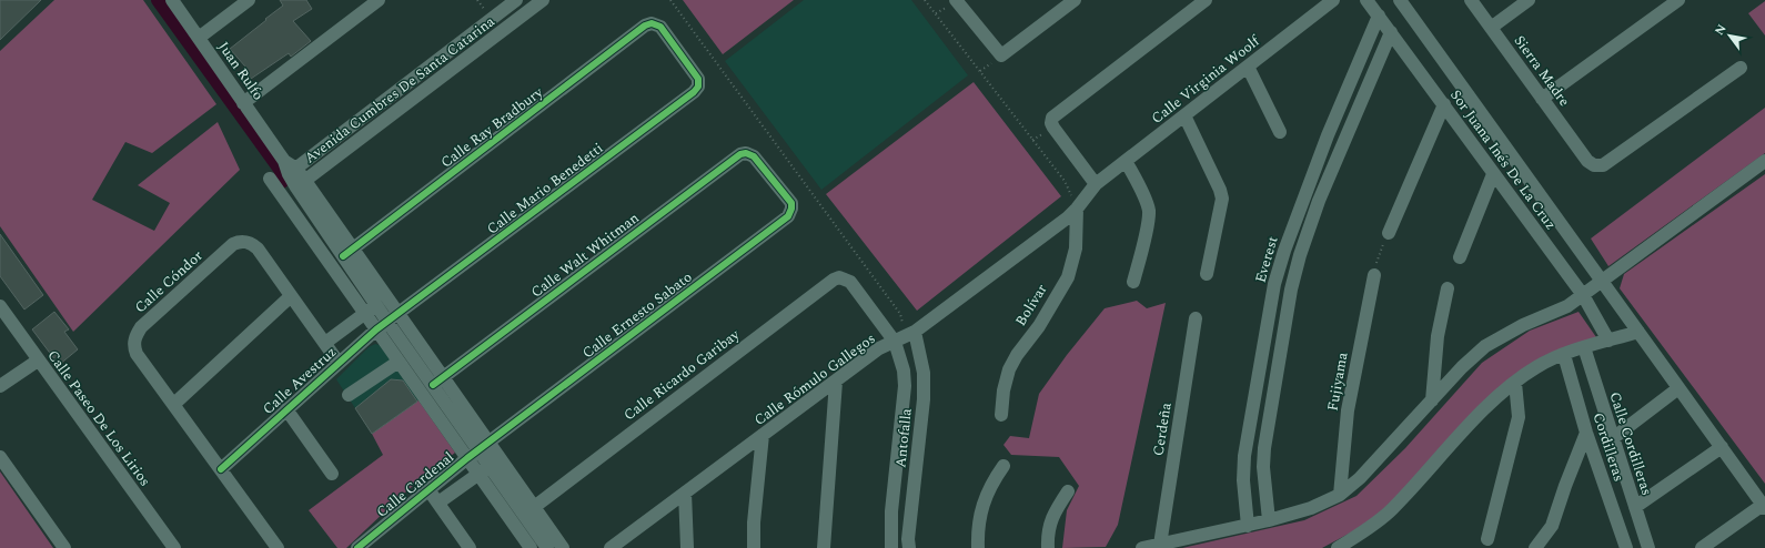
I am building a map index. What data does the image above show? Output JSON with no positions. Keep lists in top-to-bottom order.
{
  "streets": {
    "street": [
      "Juan Rulfo",
      "Sierra Madre",
      "Calle Virginia Woolf",
      "Avenida Cumbres De Santa Catarina",
      "Calle Ray Bradbury",
      "Sor Juana Inés De La Cruz",
      "Calle Mario Benedetti",
      "Calle Walt Whitman",
      "Everest",
      "Calle Cóndor",
      "Bolívar",
      "Calle Ernesto Sabato",
      "Calle Ricardo Garibay",
      "Calle Rómulo Gallegos",
      "Calle Avestruz",
      "Fujiyama",
      "Calle Paseo De Los Lirios",
      "Cerdeña",
      "Antofalla",
      "Calle Cordilleras",
      "Cordilleras",
      "Calle Cardenal"
    ]
  },
  "crossings": [
    ["Juan Rulfo", "Avenida Cumbres De Santa Catarina"],
    ["Calle Virginia Woolf", "Calle Rómulo Gallegos"],
    ["Calle Ray Bradbury", "Calle Mario Benedetti"],
    ["Sor Juana Inés De La Cruz", "Everest"],
    ["Calle Mario Benedetti", "Calle Avestruz"],
    ["Calle Walt Whitman", "Calle Ernesto Sabato"],
    ["Calle Cóndor", "Calle Avestruz"],
    ["Bolívar", "Calle Rómulo Gallegos"],
    ["Calle Ernesto Sabato", "Calle Cardenal"],
    ["Calle Ricardo Garibay", "Calle Rómulo Gallegos"],
    ["Calle Ricardo Garibay", "Antofalla"],
    ["Calle Rómulo Gallegos", "Antofalla"]
  ],
  "north": "top left"
}
